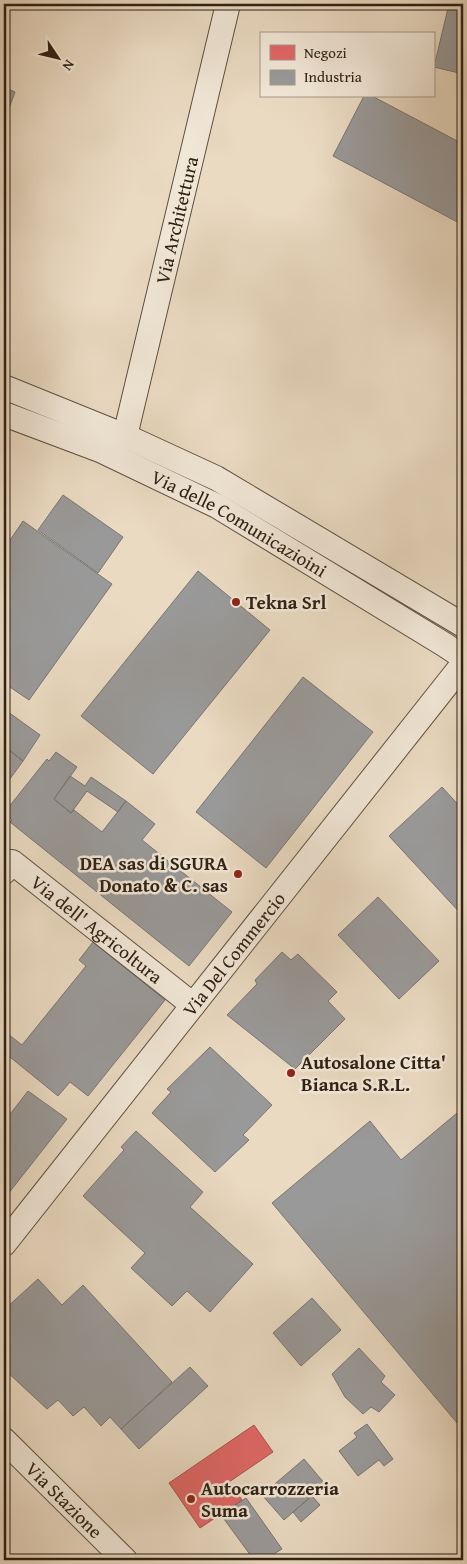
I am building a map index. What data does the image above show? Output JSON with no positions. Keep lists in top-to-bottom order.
{
  "streets": {
    "street": [
      "Via Architettura",
      "Via delle Comunicazioini",
      "Via dell' Agricoltura",
      "Via Del Commercio",
      "Via Stazione"
    ]
  },
  "crossings": [
    ["Via Architettura", "Via delle Comunicazioini"],
    ["Via dell' Agricoltura", "Via Del Commercio"]
  ],
  "places": [
    "Tekna Srl",
    "DEA sas di SGURA Donato & C. sas",
    "Autosalone Citta' Bianca S.R.L.",
    "Autocarrozzeria Suma"
  ],
  "legend": ["Negozi", "Industria"],
  "north": "bottom right"
}
